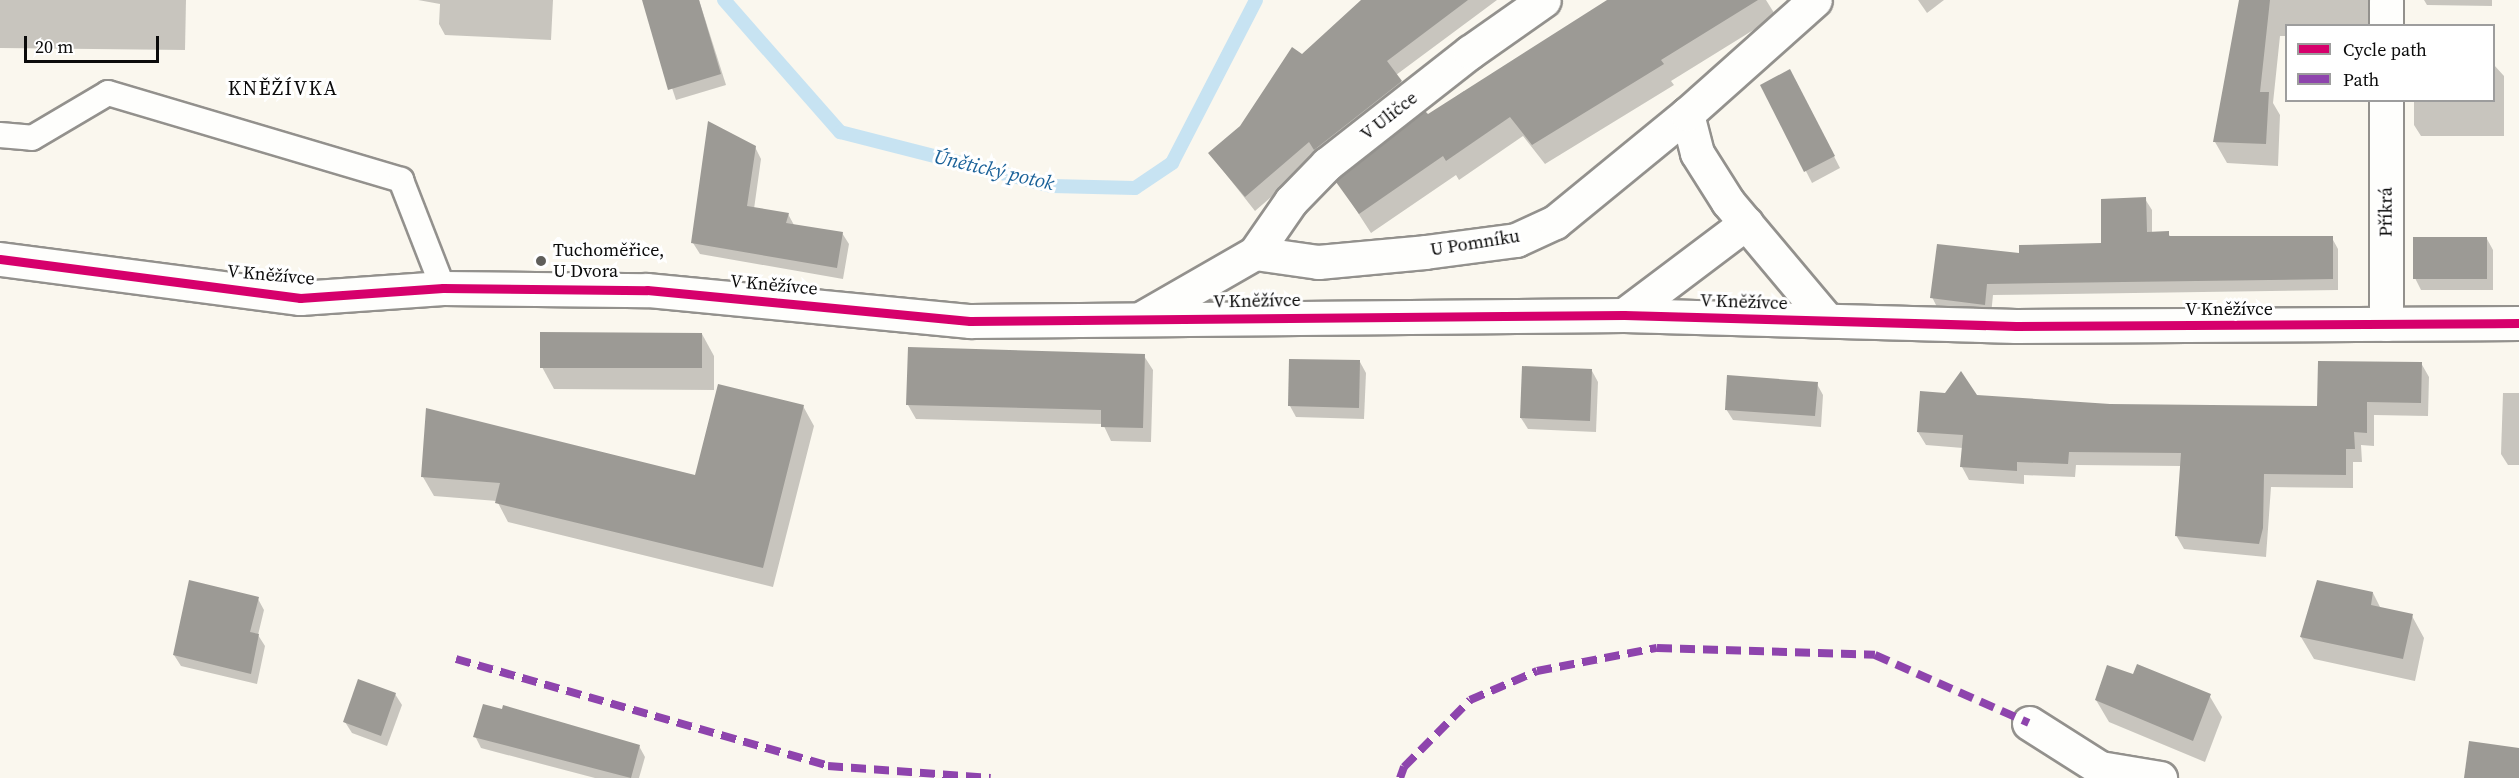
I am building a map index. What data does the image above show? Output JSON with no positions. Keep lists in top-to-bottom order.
{
  "streets": {
    "street": [
      "V Uličce",
      "Příkrá",
      "U Pomníku",
      "V Kněžívce"
    ]
  },
  "crossings": [
    ["V Uličce", "U Pomníku"],
    ["Příkrá", "V Kněžívce"]
  ],
  "districts": ["KNĚŽÍVKA"],
  "water": ["Únětický potok"],
  "places": ["Tuchoměřice, U Dvora"],
  "legend": ["Cycle path", "Path"],
  "scale_bar": "20 m"
}
